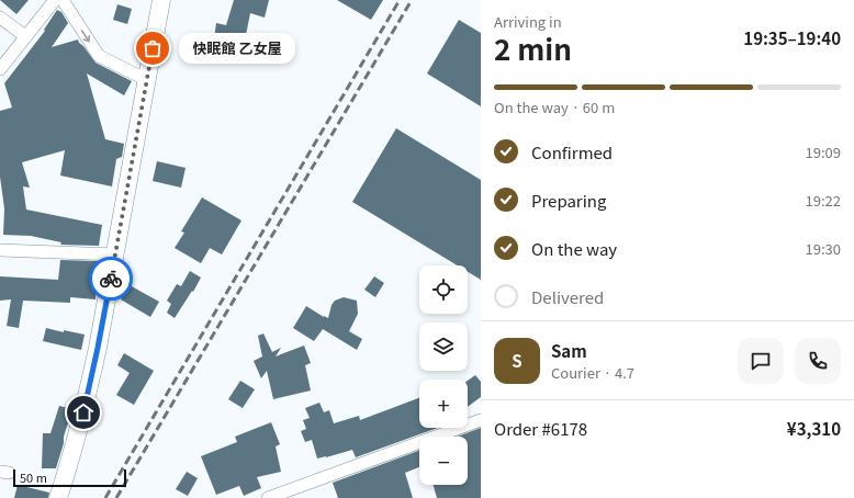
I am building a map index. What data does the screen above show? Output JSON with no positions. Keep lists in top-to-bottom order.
{
  "places": ["快眠館 乙女屋"],
  "scale_bar": "50 m",
  "page": {
    "heading": ["2 min", "Arriving in", "19:35–19:40"],
    "panel": [
      "Sam",
      "Courier · 4.7",
      "Order #6178",
      "¥3,310"
    ],
    "bubble": "快眠館 乙女屋",
    "bar": "On the way · 60 m",
    "list": [
      ["Confirmed", "19:09"],
      ["Preparing", "19:22"],
      ["On the way", "19:30"],
      "Delivered"
    ],
    "map_buttons": ["+", "−"],
    "round": "S",
    "scale": "50 m"
  }
}
